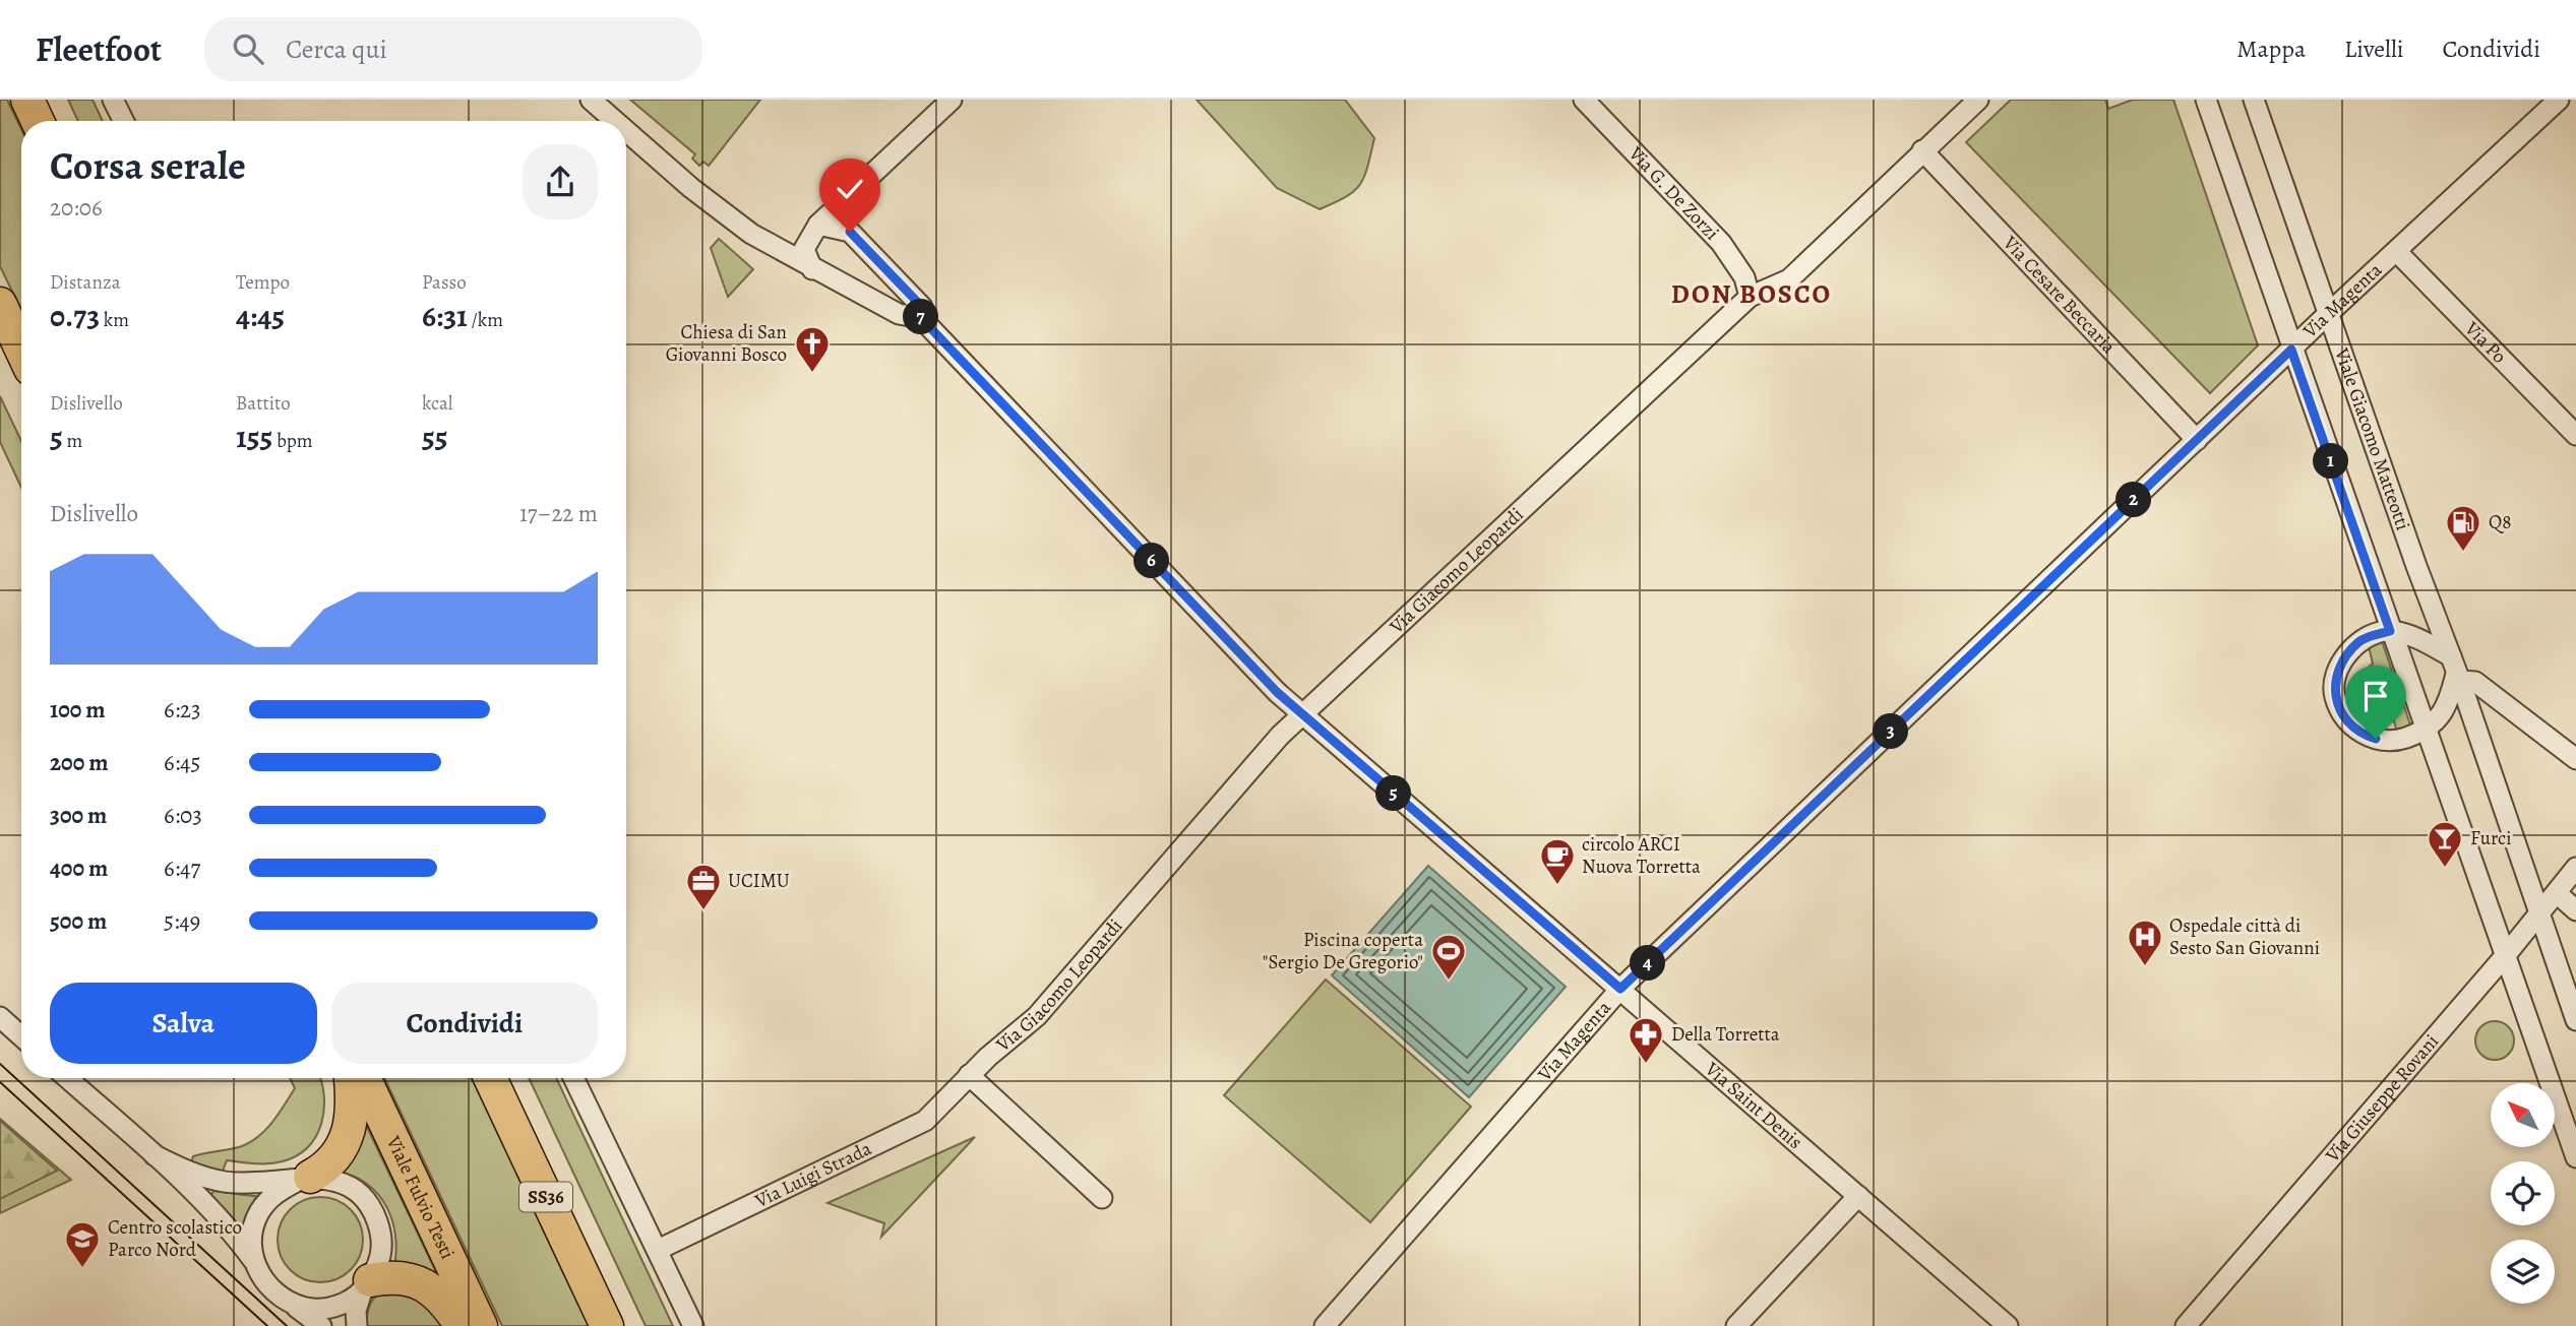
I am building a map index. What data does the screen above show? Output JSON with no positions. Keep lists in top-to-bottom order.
{
  "streets": {
    "main road": ["Viale Fulvio Testi", "SS36"],
    "street": [
      "Via G. De Zorzi",
      "Via Cesare Beccaria",
      "Via Magenta",
      "Via Po",
      "Viale Giacomo Matteotti",
      "Via Giacomo Leopardi",
      "Via Giuseppe Rovani",
      "Via Saint Denis",
      "Via Luigi Strada"
    ]
  },
  "crossings": [
    ["Via G. De Zorzi", "Via Giacomo Leopardi"],
    ["Via Cesare Beccaria", "Via Magenta"],
    ["Via Cesare Beccaria", "Via Giacomo Leopardi"],
    ["Via Magenta", "Via Po"],
    ["Via Magenta", "Viale Giacomo Matteotti"],
    ["Via Magenta", "Via Saint Denis"],
    ["Viale Giacomo Matteotti", "Via Giuseppe Rovani"],
    ["Via Giacomo Leopardi", "Via Saint Denis"],
    ["Via Giacomo Leopardi", "Via Luigi Strada"]
  ],
  "districts": ["DON BOSCO"],
  "places": {
    "church": ["Chiesa di San Giovanni Bosco"],
    "fuel station": ["Q8"],
    "bar": ["Furci"],
    "cafe": ["circolo ARCI Nuova Torretta"],
    "office": ["UCIMU"],
    "hospital": ["Ospedale città di Sesto San Giovanni"],
    "sports": ["Piscina coperta \"Sergio De Gregorio\""],
    "pharmacy": ["Della Torretta"],
    "school or university": ["Centro scolastico Parco Nord"]
  },
  "north": "top left",
  "page": {
    "header": "Fleetfoot",
    "search": "Cerca qui",
    "nav": ["Mappa", "Livelli", "Condividi"],
    "heading": ["Corsa serale", "20:06"],
    "stats": [
      ["Distanza", "0.73 km"],
      ["Tempo", "4:45"],
      ["Passo", "6:31 /km"],
      ["Dislivello", "5 m"],
      ["Battito", "155 bpm"],
      ["kcal", "55"]
    ],
    "pins": [
      "7",
      "1",
      "2",
      "6",
      "3",
      "5",
      "4"
    ],
    "chart": ["Dislivello", "17–22 m"],
    "list": [
      {
        "name": "100 m",
        "note": "6:23"
      },
      {
        "name": "200 m",
        "note": "6:45"
      },
      {
        "name": "300 m",
        "note": "6:03"
      },
      {
        "name": "400 m",
        "note": "6:47"
      },
      {
        "name": "500 m",
        "note": "5:49"
      }
    ],
    "buttons": ["Salva", "Condividi"]
  }
}
